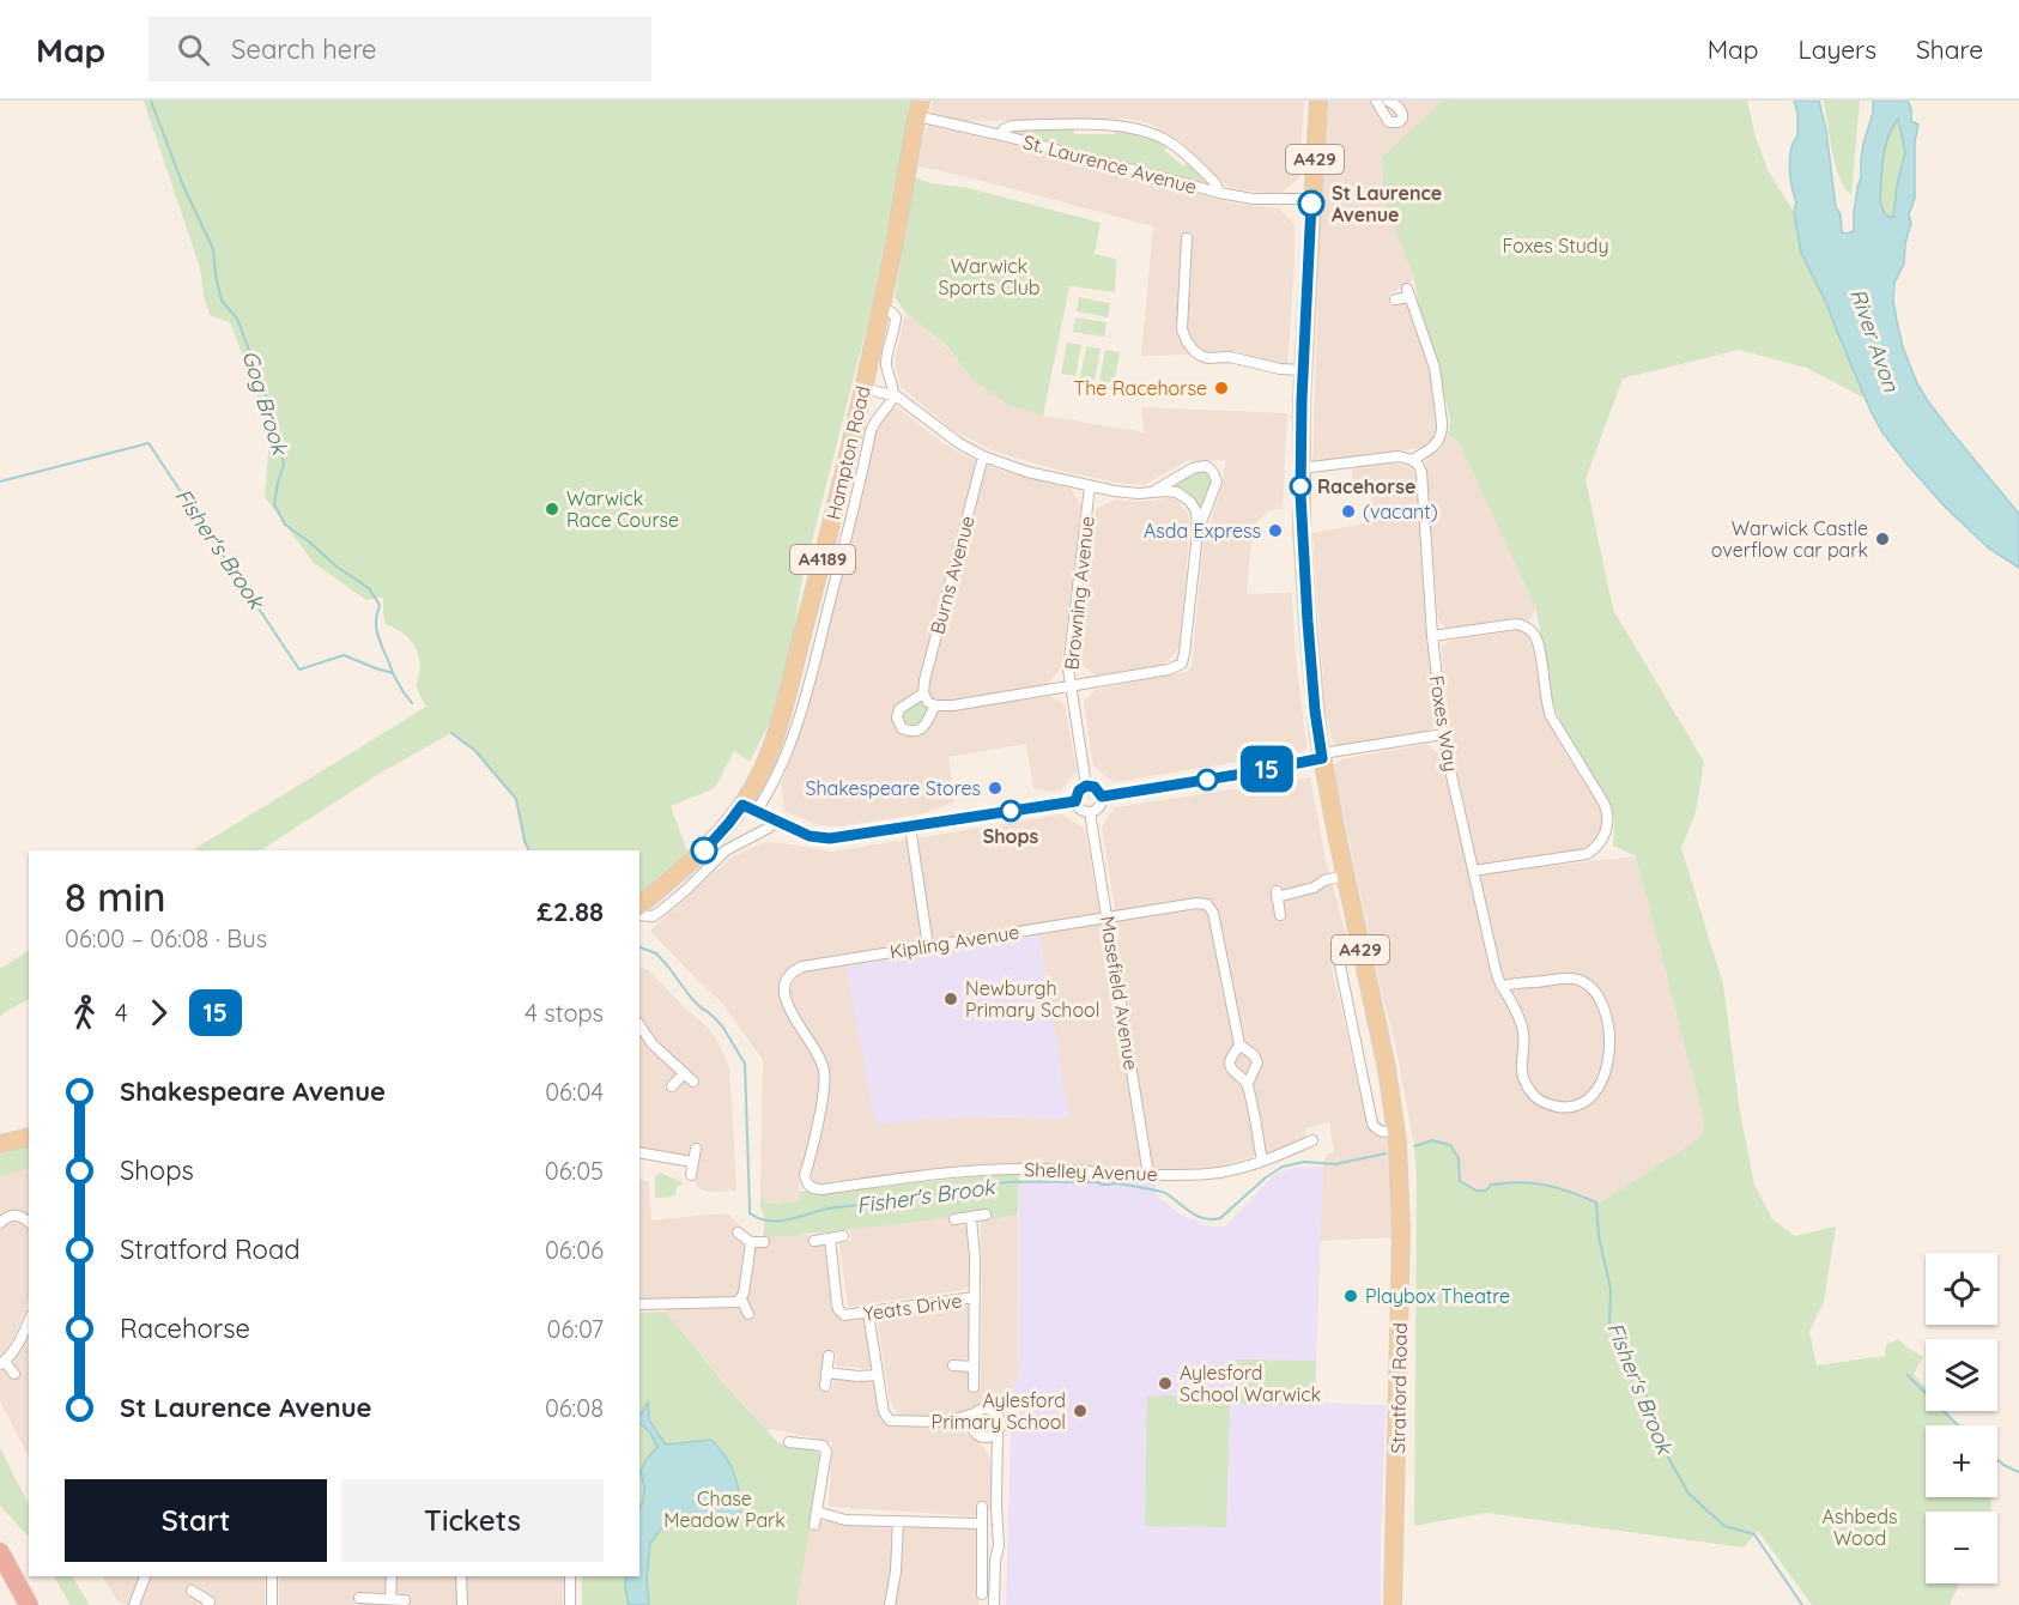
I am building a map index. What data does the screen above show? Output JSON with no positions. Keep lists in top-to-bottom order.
{
  "streets": {
    "main road": [
      "A429",
      "Hampton Road",
      "A4189",
      "Stratford Road"
    ],
    "street": [
      "St. Laurence Avenue",
      "Burns Avenue",
      "Browning Avenue",
      "Foxes Way",
      "Kipling Avenue",
      "Masefield Avenue",
      "Shelley Avenue",
      "Yeats Drive"
    ]
  },
  "crossings": [
    ["St. Laurence Avenue", "Hampton Road"],
    ["St. Laurence Avenue", "Stratford Road"],
    ["Browning Avenue", "Masefield Avenue"],
    ["Kipling Avenue", "Masefield Avenue"],
    ["Kipling Avenue", "Shelley Avenue"],
    ["Masefield Avenue", "Shelley Avenue"]
  ],
  "water": ["River Avon", "Gog Brook", "Fisher's Brook"],
  "parks": [
    "Foxes Study",
    "Warwick Sports Club",
    "Chase Meadow Park",
    "Ashbeds Wood"
  ],
  "places": [
    "St Laurence Avenue",
    "The Racehorse",
    "Racehorse",
    "Warwick Race Course",
    "(vacant)",
    "Asda Express",
    "Warwick Castle overflow car park",
    "Shakespeare Stores",
    "Shops",
    "Newburgh Primary School",
    "Playbox Theatre",
    "Aylesford School Warwick",
    "Aylesford Primary School"
  ],
  "lines": ["bus line 15"],
  "page": {
    "header": "Map",
    "search": "Search here",
    "nav": ["Map", "Layers", "Share"],
    "on_map": "15",
    "heading": ["8 min", "06:00 – 06:08 · Bus", "£2.88"],
    "legs": ["4", "15", "4 stops"],
    "list": [
      {
        "name": "Shakespeare Avenue",
        "value": "06:04"
      },
      {
        "name": "Shops",
        "value": "06:05"
      },
      {
        "name": "Stratford Road",
        "value": "06:06"
      },
      {
        "name": "Racehorse",
        "value": "06:07"
      },
      {
        "name": "St Laurence Avenue",
        "value": "06:08"
      }
    ],
    "map_buttons": ["+", "−"],
    "buttons": ["Start", "Tickets"]
  }
}
